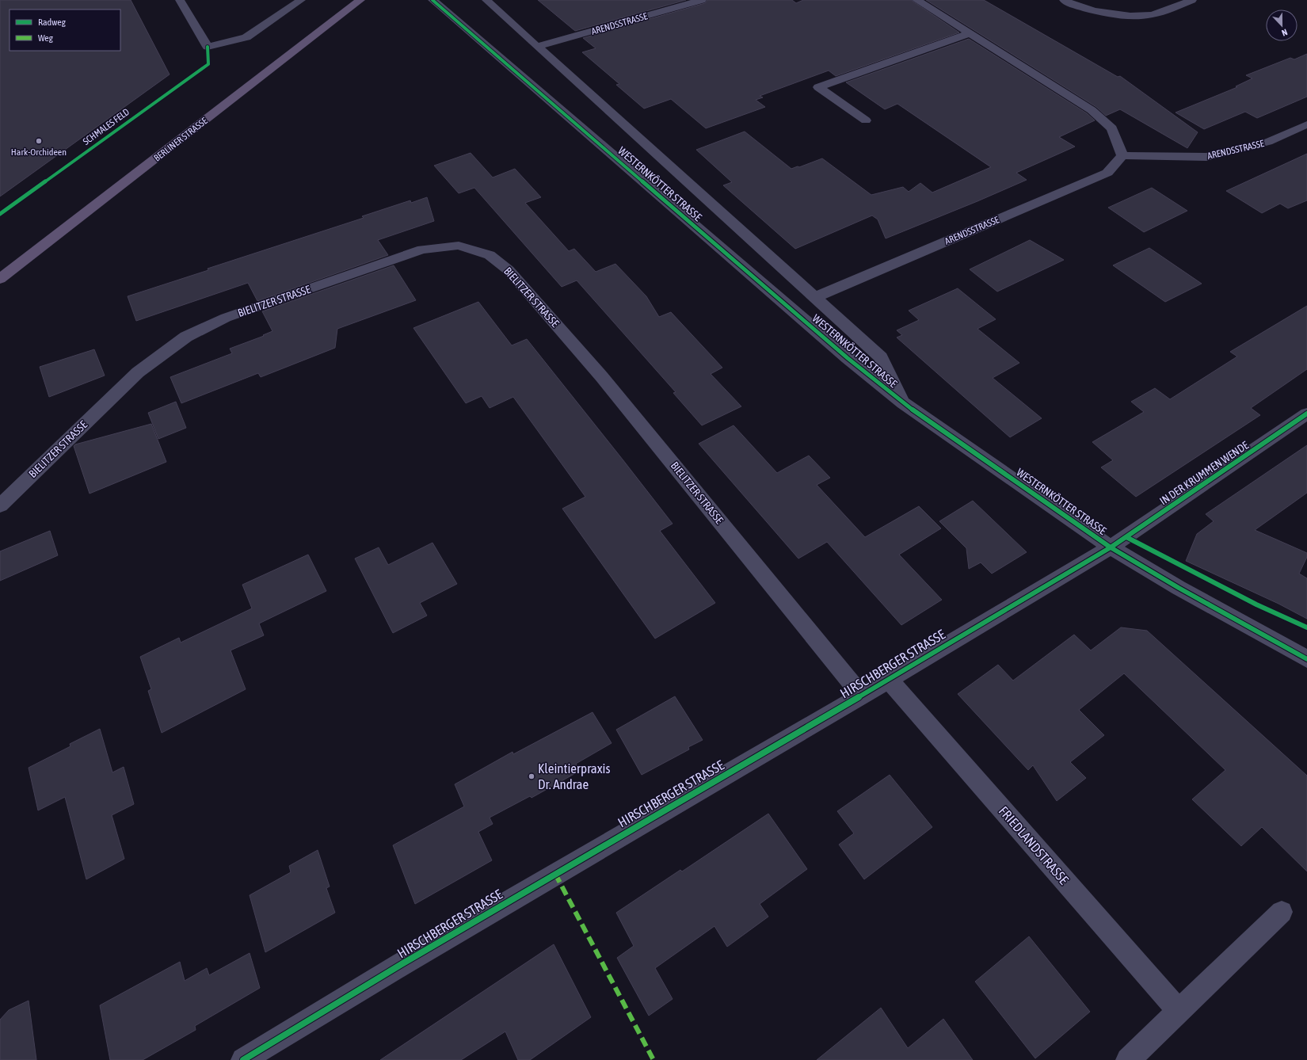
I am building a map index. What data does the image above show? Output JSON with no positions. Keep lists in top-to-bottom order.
{
  "streets": {
    "main road": ["BERLINER STRASSE"],
    "street": [
      "ARENDSSTRASSE",
      "WESTERNKÖTTER STRASSE",
      "BIELITZER STRASSE",
      "IN DER KRUMMEN WENDE",
      "HIRSCHBERGER STRASSE",
      "FRIEDLANDSTRASSE"
    ],
    "cycle path": ["SCHMALES FELD"]
  },
  "crossings": [
    ["ARENDSSTRASSE", "WESTERNKÖTTER STRASSE"],
    ["WESTERNKÖTTER STRASSE", "IN DER KRUMMEN WENDE"],
    ["WESTERNKÖTTER STRASSE", "HIRSCHBERGER STRASSE"],
    ["BIELITZER STRASSE", "HIRSCHBERGER STRASSE"],
    ["IN DER KRUMMEN WENDE", "HIRSCHBERGER STRASSE"],
    ["HIRSCHBERGER STRASSE", "FRIEDLANDSTRASSE"]
  ],
  "places": ["Hark-Orchideen", "Kleintierpraxis Dr. Andrae"],
  "legend": ["Radweg", "Weg"],
  "north": "bottom"
}
